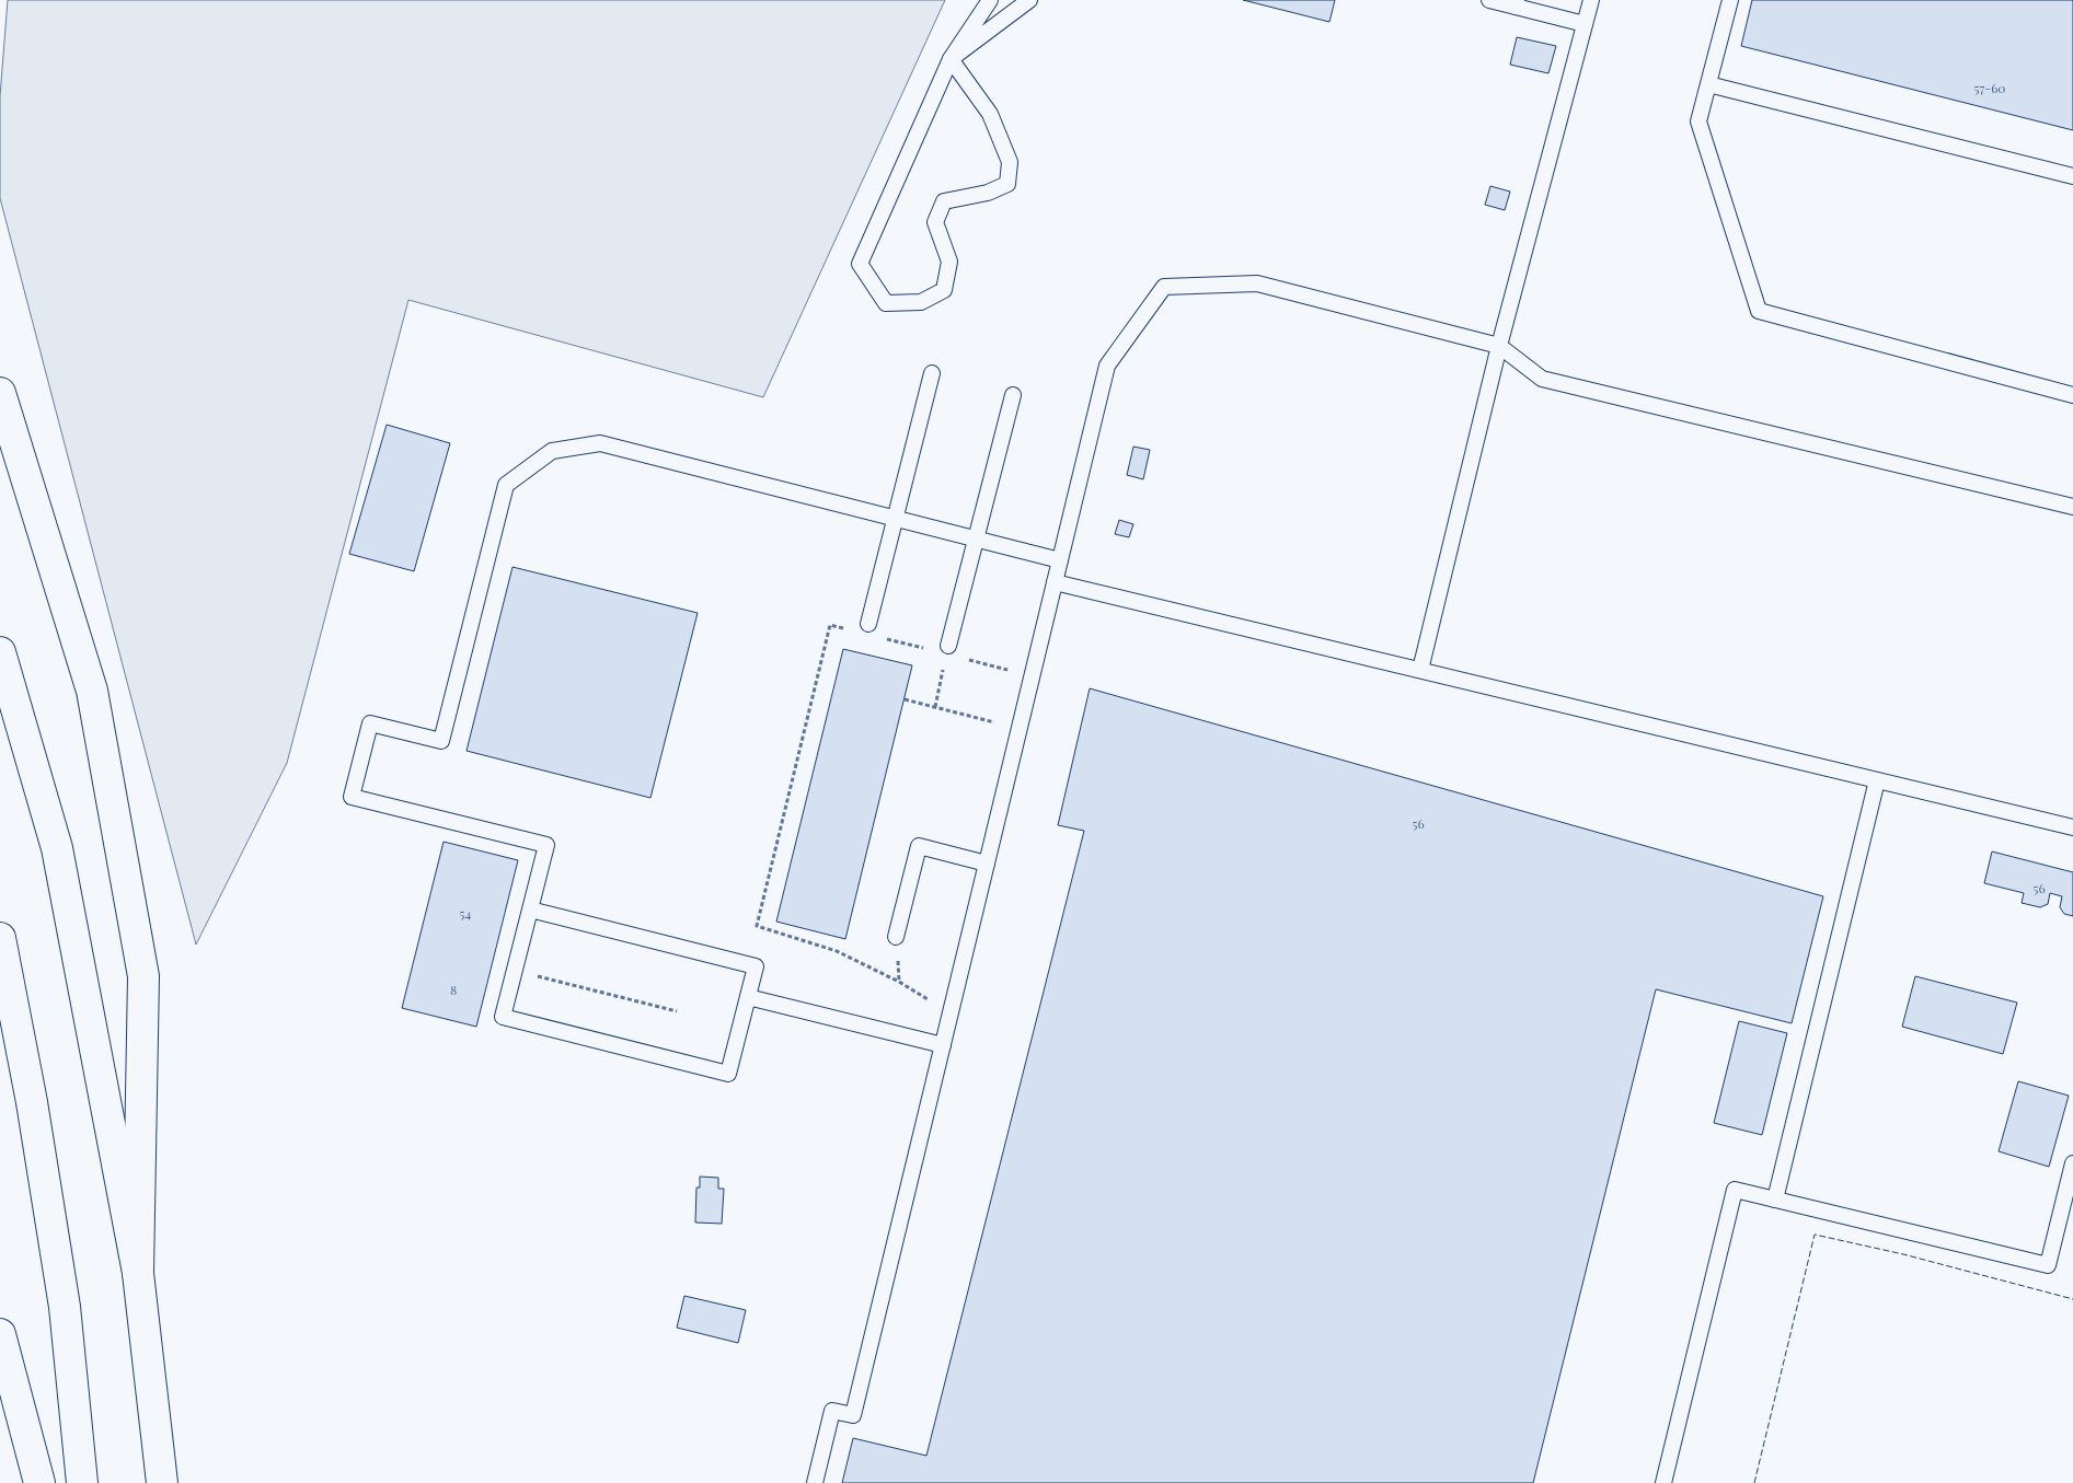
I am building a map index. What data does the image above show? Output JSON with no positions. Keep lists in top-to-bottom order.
{
  "house_numbers": [
    "57-60",
    "56",
    "56",
    "54",
    "8"
  ]
}
